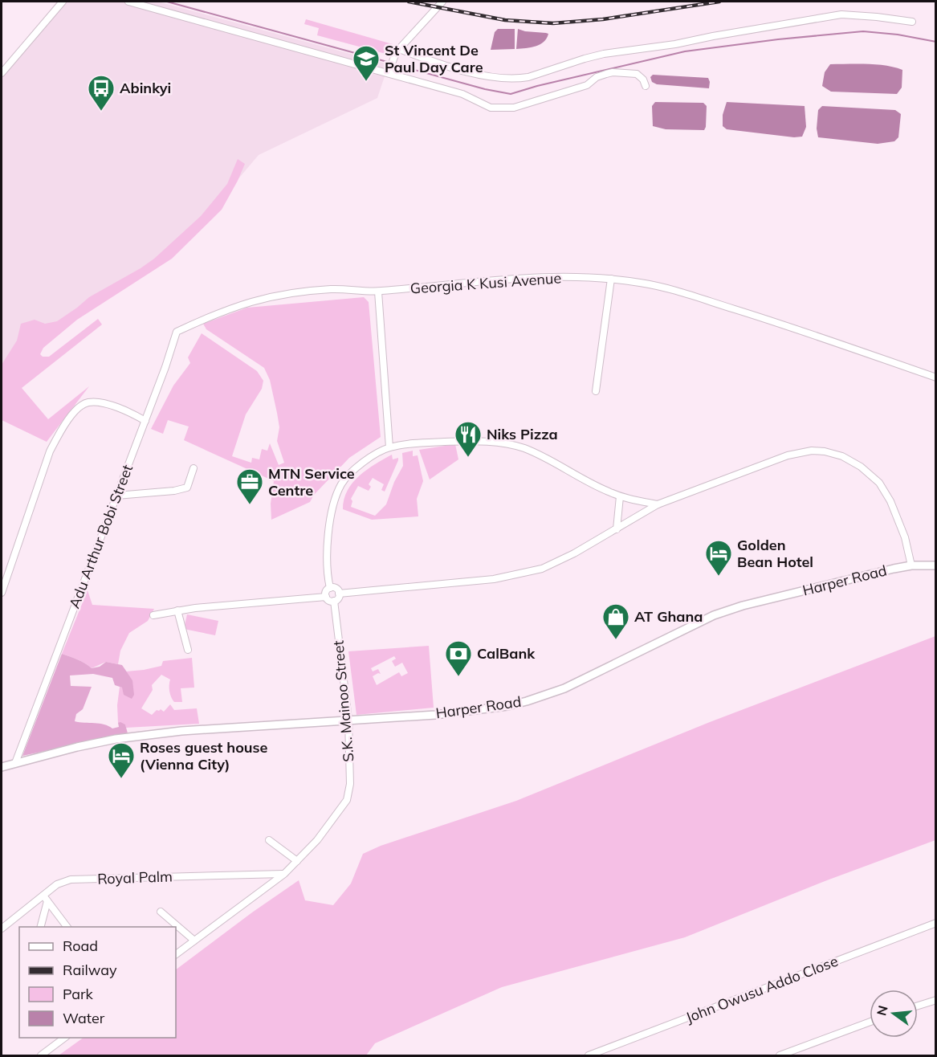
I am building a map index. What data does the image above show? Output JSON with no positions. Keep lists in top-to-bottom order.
{
  "streets": {
    "main road": ["Harper Road"],
    "street": [
      "Georgia K Kusi Avenue",
      "Adu Arthur Bobi Street",
      "S.K. Mainoo Street",
      "Royal Palm",
      "John Owusu Addo Close"
    ]
  },
  "crossings": [
    ["Georgia K Kusi Avenue", "Adu Arthur Bobi Street"],
    ["Adu Arthur Bobi Street", "Harper Road"],
    ["Harper Road", "S.K. Mainoo Street"],
    ["S.K. Mainoo Street", "Royal Palm"]
  ],
  "places": {
    "school or university": ["St Vincent De Paul Day Care"],
    "bus stop": ["Abinkyi"],
    "restaurant": ["Niks Pizza"],
    "office": ["MTN Service Centre"],
    "hotel": ["Golden Bean Hotel", "Roses guest house (Vienna City)"],
    "shop": ["AT Ghana"],
    "bank": ["CalBank"]
  },
  "legend": [
    "Road",
    "Railway",
    "Park",
    "Water"
  ],
  "north": "left"
}
